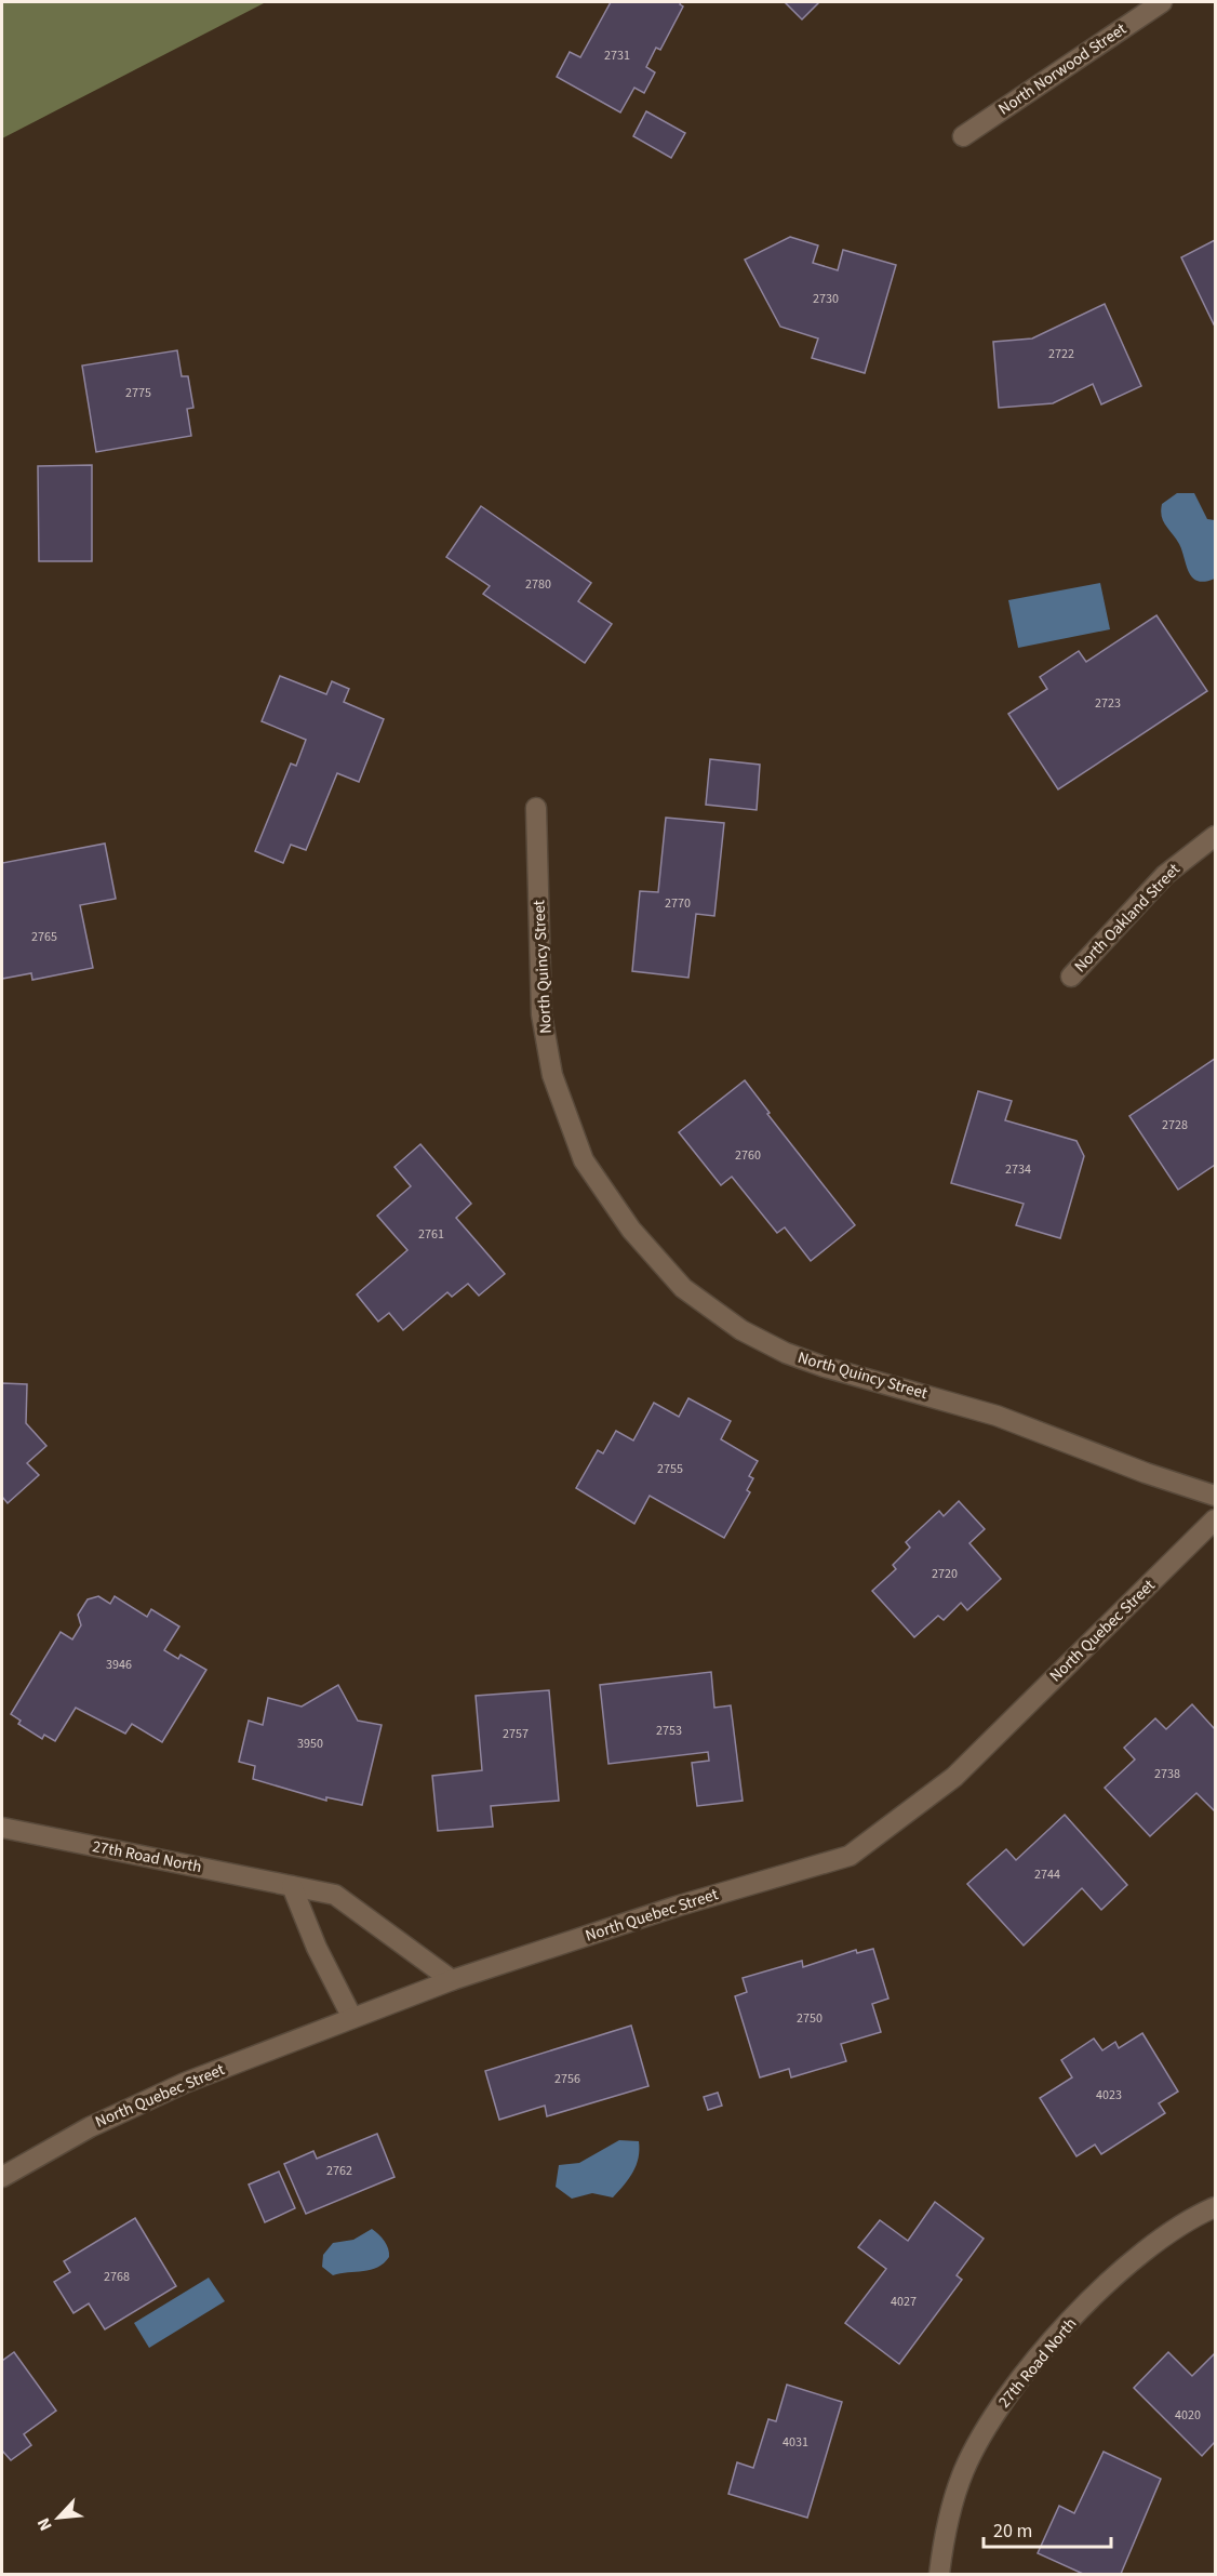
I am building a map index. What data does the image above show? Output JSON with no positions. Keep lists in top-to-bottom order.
{
  "streets": {
    "street": [
      "North Norwood Street",
      "North Oakland Street",
      "North Quincy Street",
      "North Quebec Street",
      "27th Road North"
    ]
  },
  "crossings": [
    ["North Quebec Street", "27th Road North"]
  ],
  "house_numbers": [
    "2731",
    "2730",
    "2722",
    "2775",
    "2780",
    "2723",
    "2770",
    "2765",
    "2728",
    "2760",
    "2734",
    "2761",
    "2755",
    "2720",
    "3946",
    "2753",
    "2757",
    "3950",
    "2738",
    "2744",
    "2750",
    "2756",
    "4023",
    "2762",
    "2768",
    "4027",
    "4020",
    "4031"
  ],
  "scale_bar": "20 m",
  "north": "bottom left"
}
